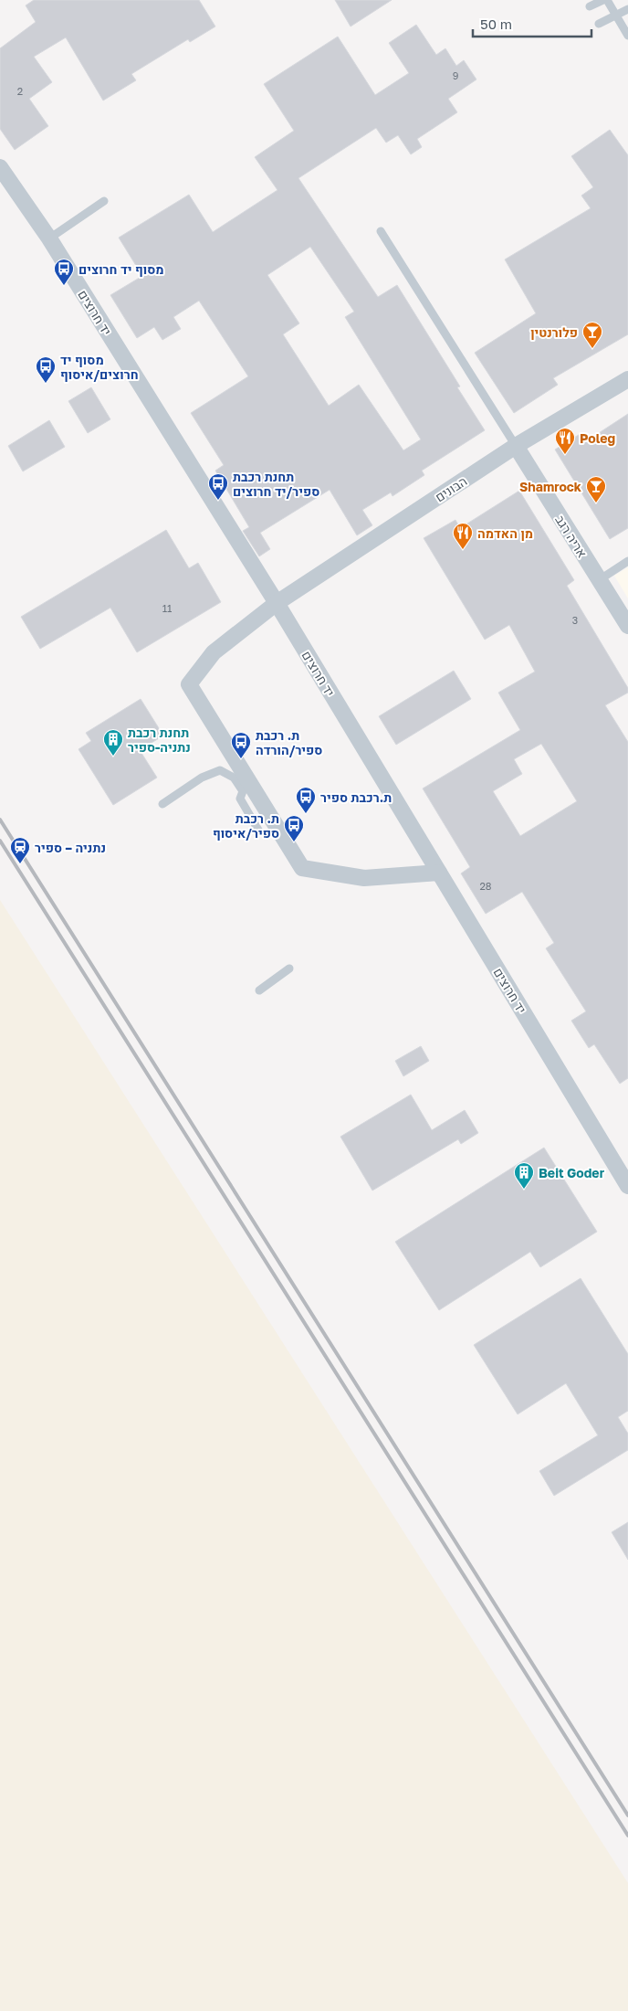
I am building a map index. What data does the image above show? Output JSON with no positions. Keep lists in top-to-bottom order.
{
  "streets": {
    "street": ["יד חרוצים", "הבונים", "אריה רגב"]
  },
  "crossings": [
    ["יד חרוצים", "הבונים"],
    ["הבונים", "אריה רגב"]
  ],
  "places": {
    "bus stop": [
      "מסוף יד חרוצים",
      "מסוף יד חרוצים/איסוף",
      "תחנת רכבת ספיר/יד חרוצים",
      "ת. רכבת ספיר/הורדה",
      "ת.רכבת ספיר",
      "ת. רכבת ספיר/איסוף"
    ],
    "bar": ["פלורנטין", "Shamrock"],
    "restaurant": ["Poleg", "מן האדמה"],
    "building": ["תחנת רכבת נתניה-ספיר", "Beit Goder"],
    "station": ["נתניה – ספיר"]
  },
  "house_numbers": [
    "9",
    "2",
    "11",
    "3",
    "28"
  ],
  "scale_bar": "50 m"
}
